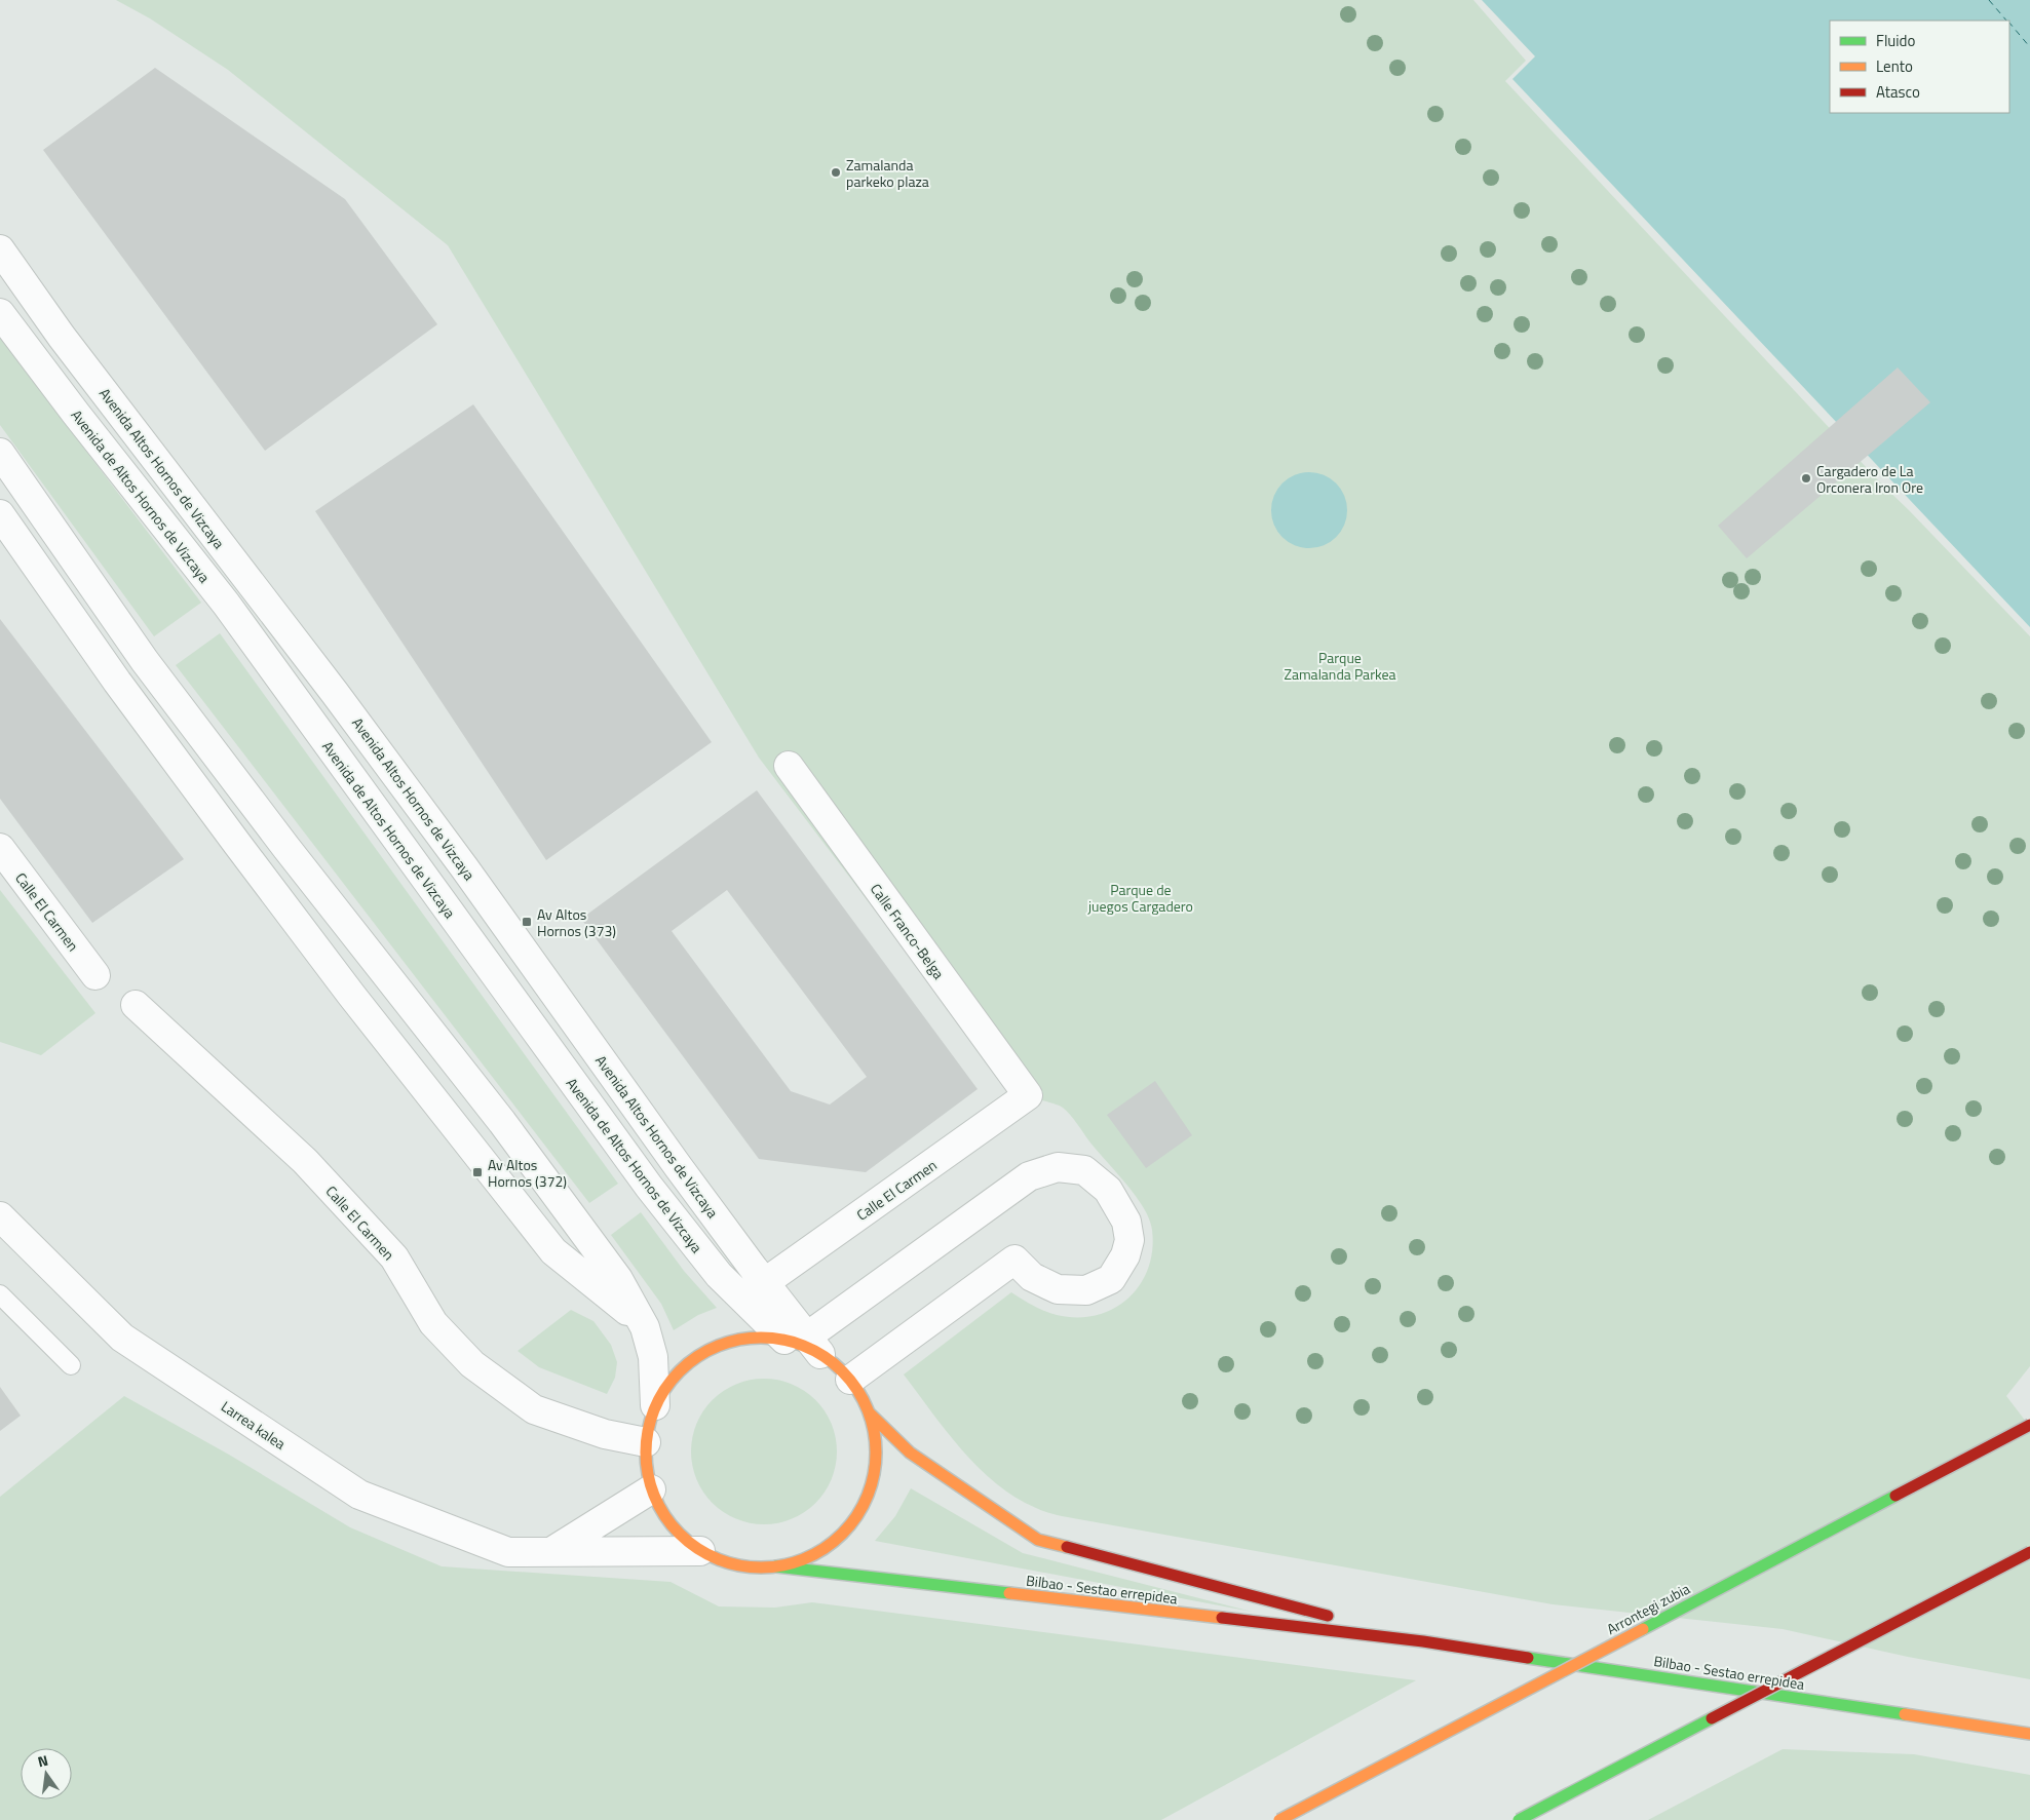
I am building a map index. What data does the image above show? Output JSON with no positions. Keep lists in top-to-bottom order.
{
  "streets": {
    "main road": ["Bilbao - Sestao errepidea", "Arrontegi zubia"],
    "street": [
      "Avenida Altos Hornos de Vizcaya",
      "Avenida de Altos Hornos de Vizcaya",
      "Calle El Carmen",
      "Calle Franco-Belga",
      "Larrea kalea"
    ]
  },
  "crossings": [
    ["Avenida Altos Hornos de Vizcaya", "Avenida de Altos Hornos de Vizcaya"],
    ["Avenida Altos Hornos de Vizcaya", "Calle El Carmen"],
    ["Calle El Carmen", "Calle Franco-Belga"]
  ],
  "parks": ["Parque Zamalanda Parkea", "Parque de juegos Cargadero"],
  "places": {
    "other": ["Zamalanda parkeko plaza", "Cargadero de La Orconera Iron Ore"],
    "transit": ["Av Altos Hornos (373)", "Av Altos Hornos (372)"]
  },
  "legend": ["Fluido", "Lento", "Atasco"],
  "north": "top"
}
